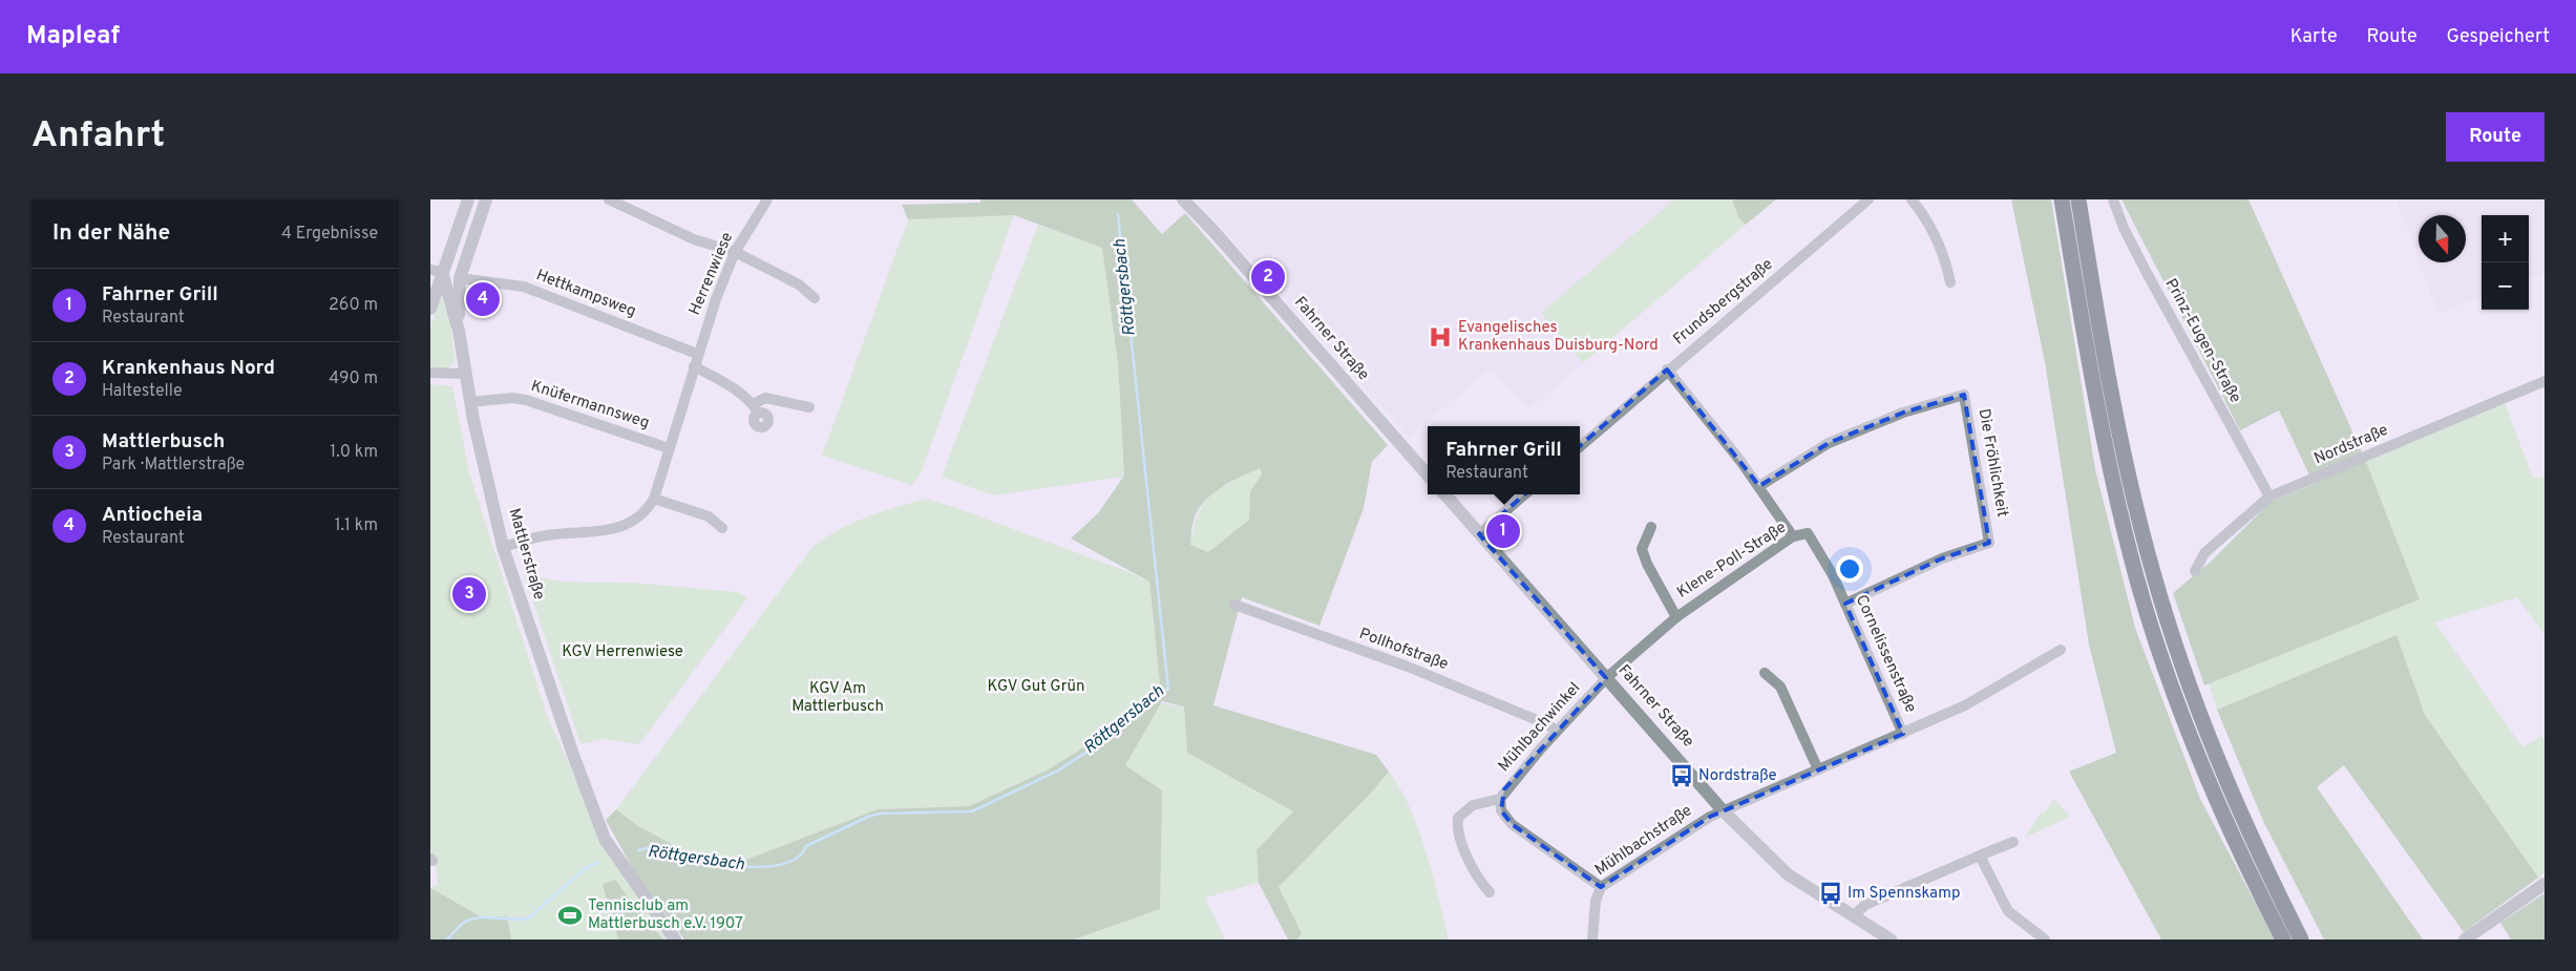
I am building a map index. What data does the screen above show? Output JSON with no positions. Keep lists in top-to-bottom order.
{
  "streets": {
    "street": [
      "Herrenwiese",
      "Hettkampsweg",
      "Frundsbergstraße",
      "Fahrner Straße",
      "Prinz-Eugen-Straße",
      "Knüfermannsweg",
      "Nordstraße",
      "Die Fröhlichkeit",
      "Mattlerstraße",
      "Klene-Poll-Straße",
      "Pollhofstraße",
      "Cornelissenstraße",
      "Mühlbachwinkel",
      "Mühlbachstraße"
    ]
  },
  "crossings": [
    ["Herrenwiese", "Hettkampsweg"],
    ["Herrenwiese", "Knüfermannsweg"],
    ["Herrenwiese", "Mattlerstraße"],
    ["Hettkampsweg", "Mattlerstraße"],
    ["Fahrner Straße", "Klene-Poll-Straße"],
    ["Fahrner Straße", "Mühlbachwinkel"],
    ["Fahrner Straße", "Mühlbachstraße"],
    ["Prinz-Eugen-Straße", "Nordstraße"],
    ["Knüfermannsweg", "Mattlerstraße"],
    ["Die Fröhlichkeit", "Cornelissenstraße"],
    ["Klene-Poll-Straße", "Cornelissenstraße"],
    ["Klene-Poll-Straße", "Mühlbachwinkel"],
    ["Pollhofstraße", "Mühlbachwinkel"]
  ],
  "water": ["Röttgersbach"],
  "parks": ["KGV Herrenwiese", "KGV Gut Grün", "KGV Am Mattlerbusch"],
  "places": {
    "hospital": ["Evangelisches Krankenhaus Duisburg-Nord"],
    "bus stop": ["Nordstraße", "Im Spennskamp"],
    "sports": ["Tennisclub am Mattlerbusch e.V. 1907"]
  },
  "north": "bottom",
  "page": {
    "header": "Mapleaf",
    "nav": ["Karte", "Route", "Gespeichert"],
    "buttons": "Route",
    "title": "Anfahrt",
    "heading": ["In der Nähe", "4 Ergebnisse"],
    "map_buttons": ["+", "−"],
    "pins": [
      "2",
      "4",
      "1",
      "3"
    ],
    "list": [
      {
        "mark": "1",
        "name": "Fahrner Grill",
        "note": "Restaurant",
        "value": "260 m"
      },
      {
        "mark": "2",
        "name": "Krankenhaus Nord",
        "note": "Haltestelle",
        "value": "490 m"
      },
      {
        "mark": "3",
        "name": "Mattlerbusch",
        "note": "Park · Mattlerstraße",
        "value": "1.0 km"
      },
      {
        "mark": "4",
        "name": "Antiocheia",
        "note": "Restaurant",
        "value": "1.1 km"
      }
    ],
    "popup": ["Fahrner Grill", "Restaurant"]
  }
}
